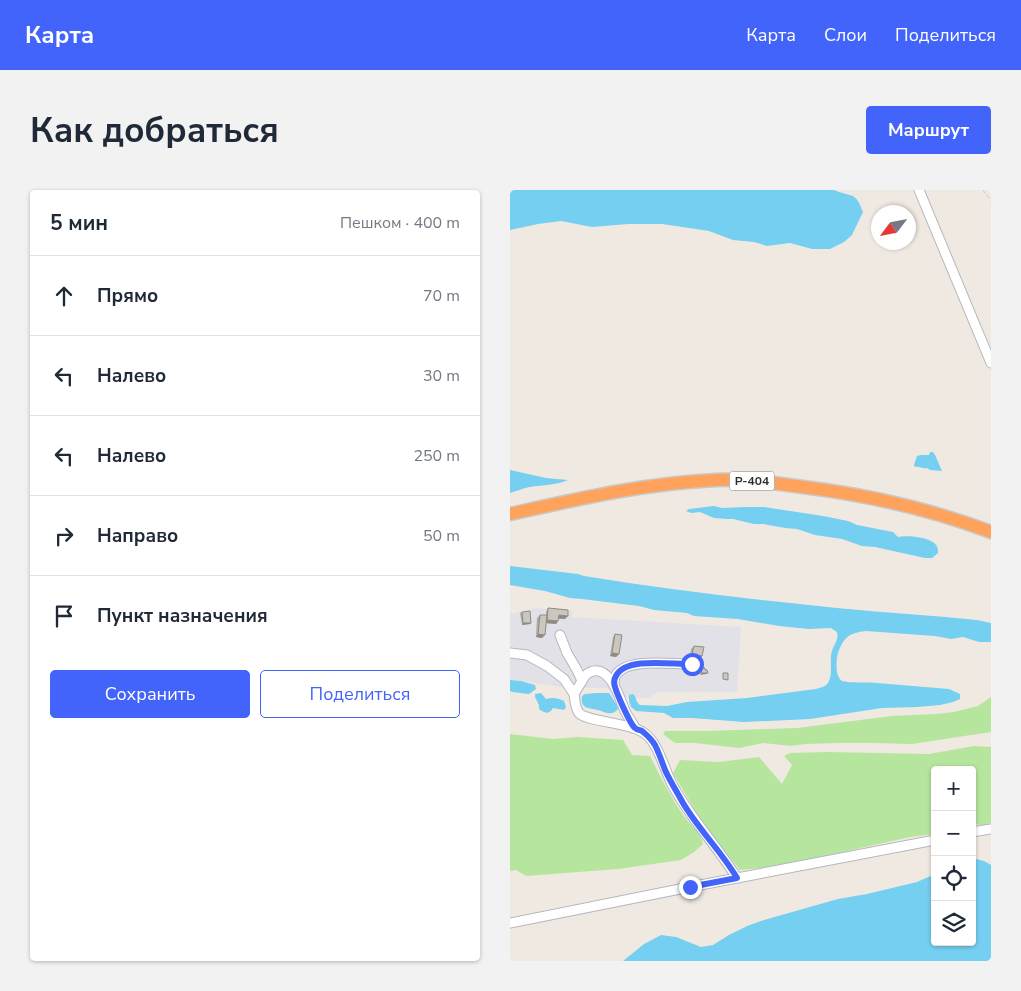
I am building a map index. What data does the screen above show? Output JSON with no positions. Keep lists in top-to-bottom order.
{
  "streets": {
    "highway": ["Р-404"]
  },
  "north": "bottom left",
  "page": {
    "header": "Карта",
    "nav": ["Карта", "Слои", "Поделиться"],
    "buttons": [
      "Маршрут",
      ["Сохранить", "Поделиться"]
    ],
    "title": "Как добраться",
    "heading": ["5 мин", "Пешком · 400 m"],
    "list": [
      ["Прямо", "70 m"],
      ["Налево", "30 m"],
      ["Налево", "250 m"],
      ["Направо", "50 m"],
      "Пункт назначения"
    ],
    "map_buttons": ["+", "−"]
  }
}
